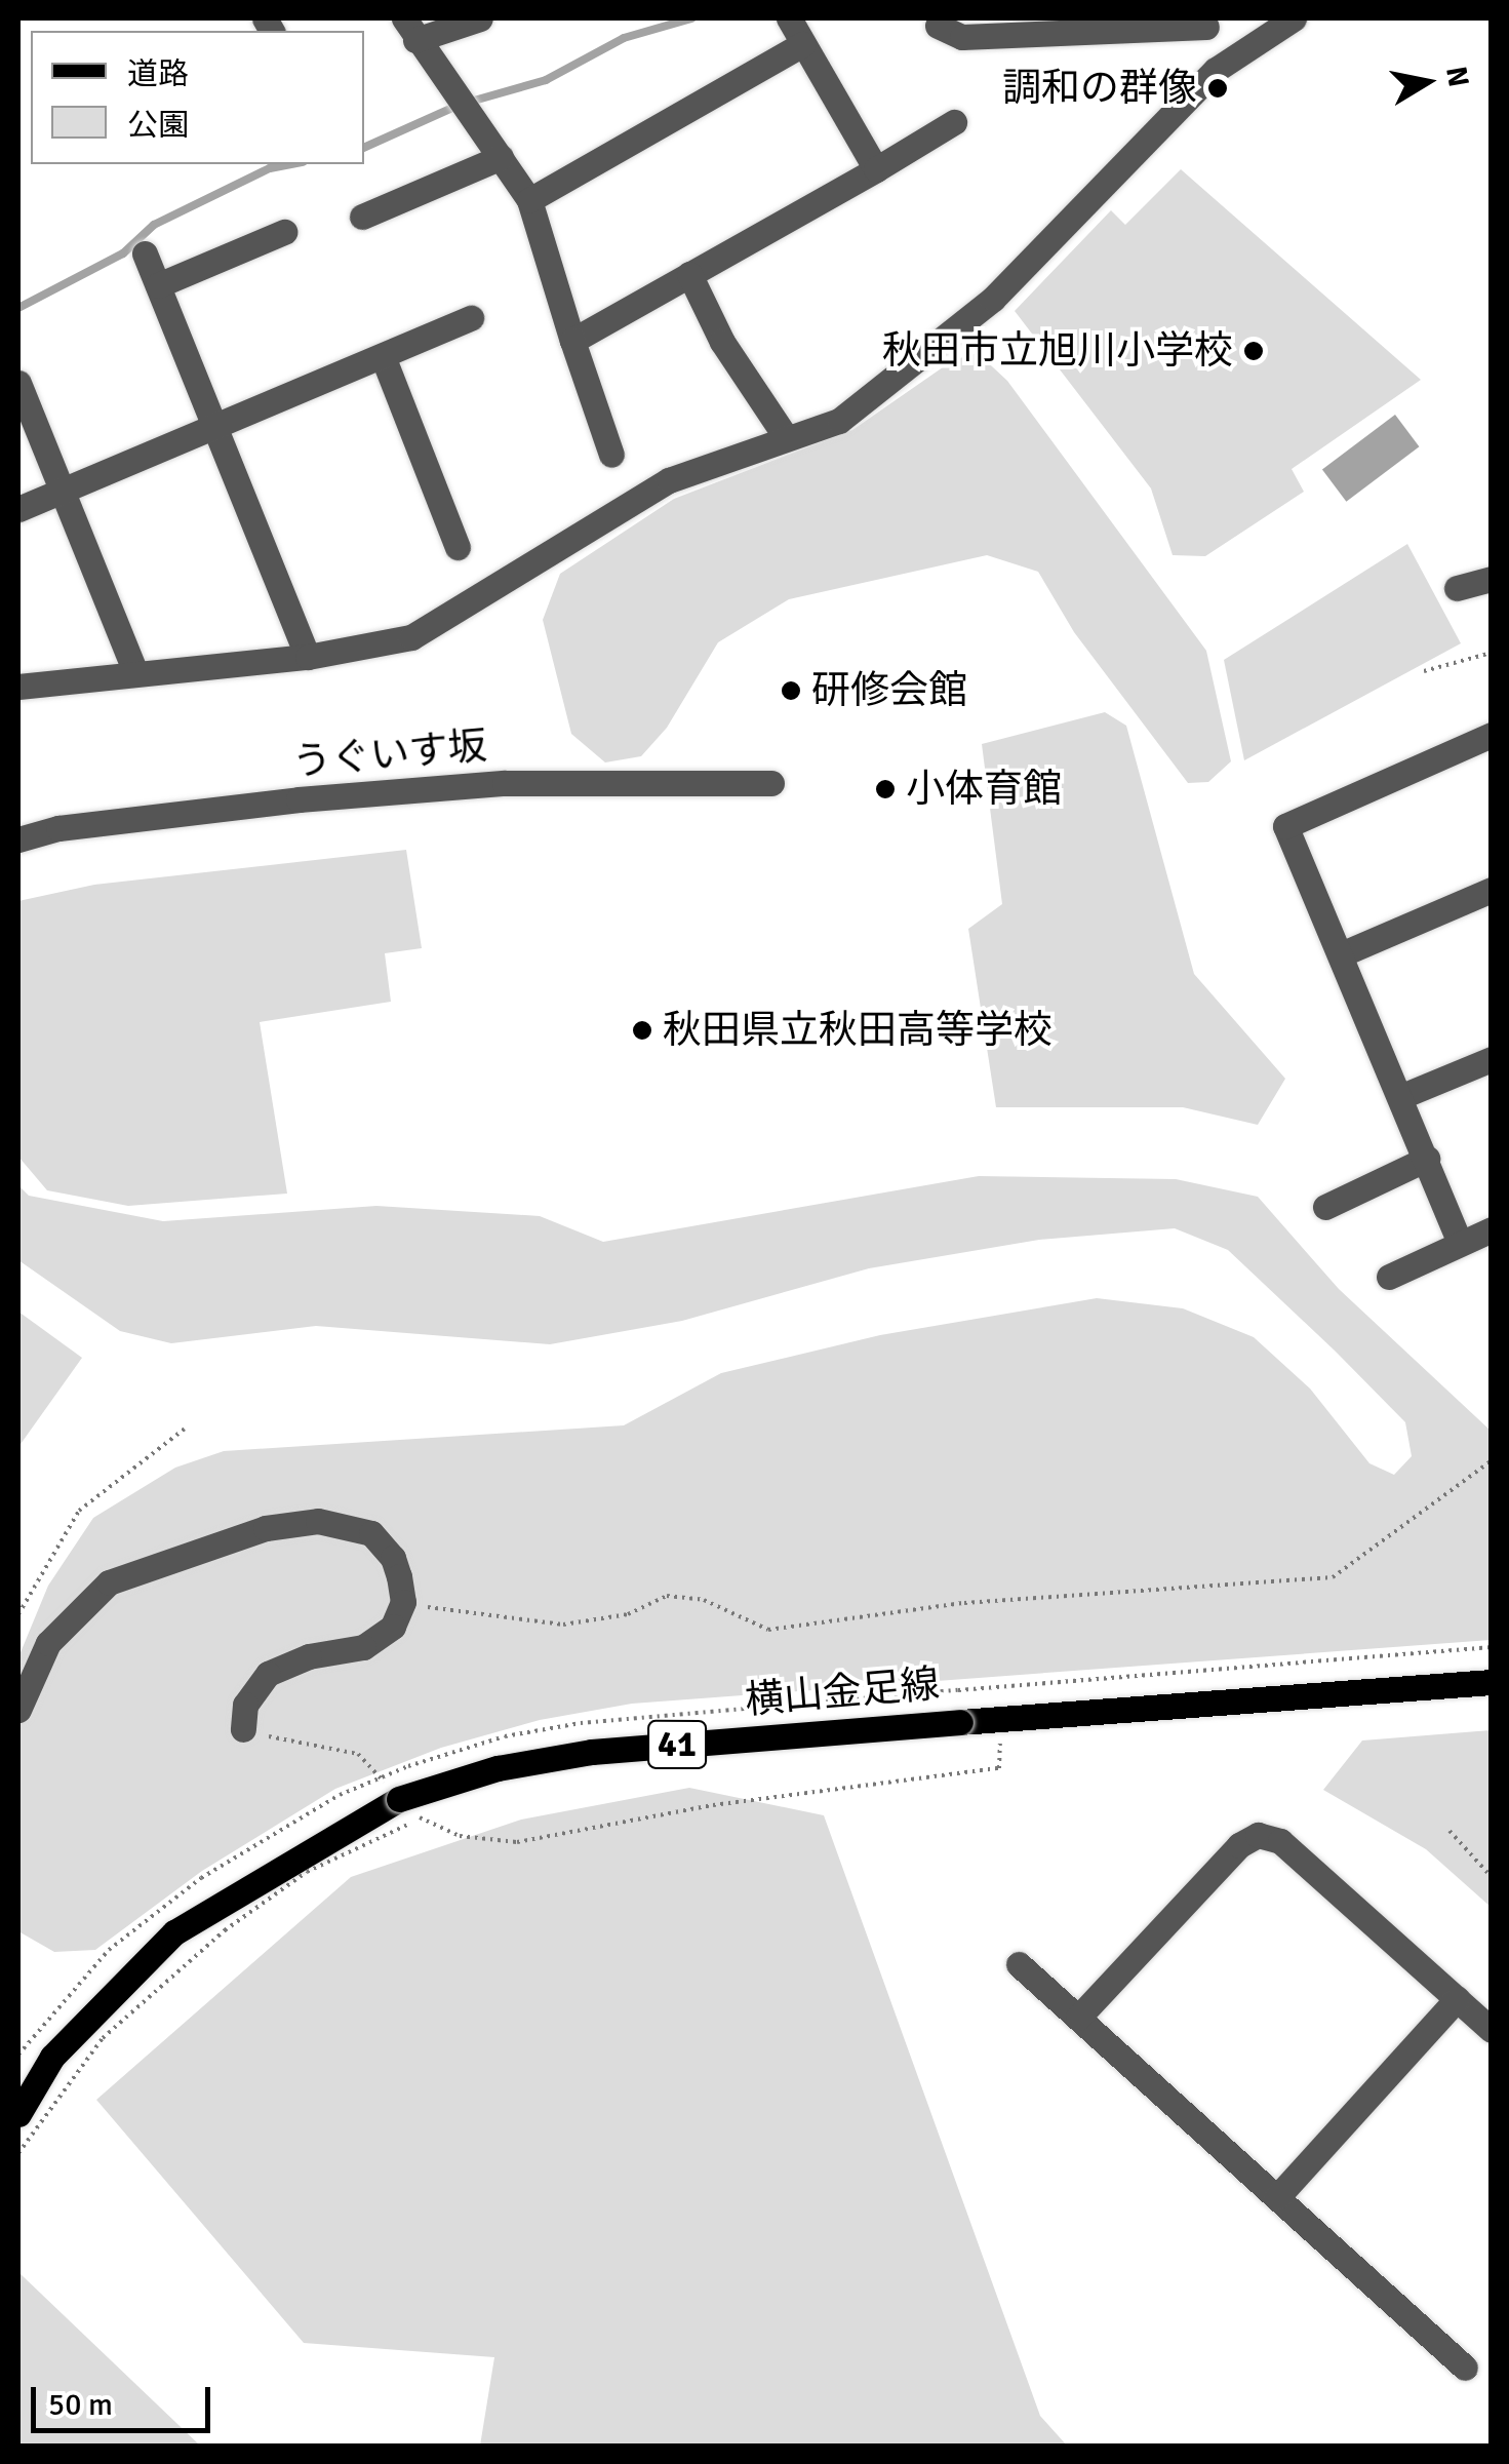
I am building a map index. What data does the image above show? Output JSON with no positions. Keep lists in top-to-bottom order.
{
  "streets": {
    "main road": ["横山金足線", "41"],
    "street": ["うぐいす坂"]
  },
  "places": [
    "調和の群像",
    "秋田市立旭川小学校",
    "研修会館",
    "小体育館",
    "秋田県立秋田高等学校"
  ],
  "legend": ["道路", "公園"],
  "scale_bar": "50 m",
  "north": "right"
}
